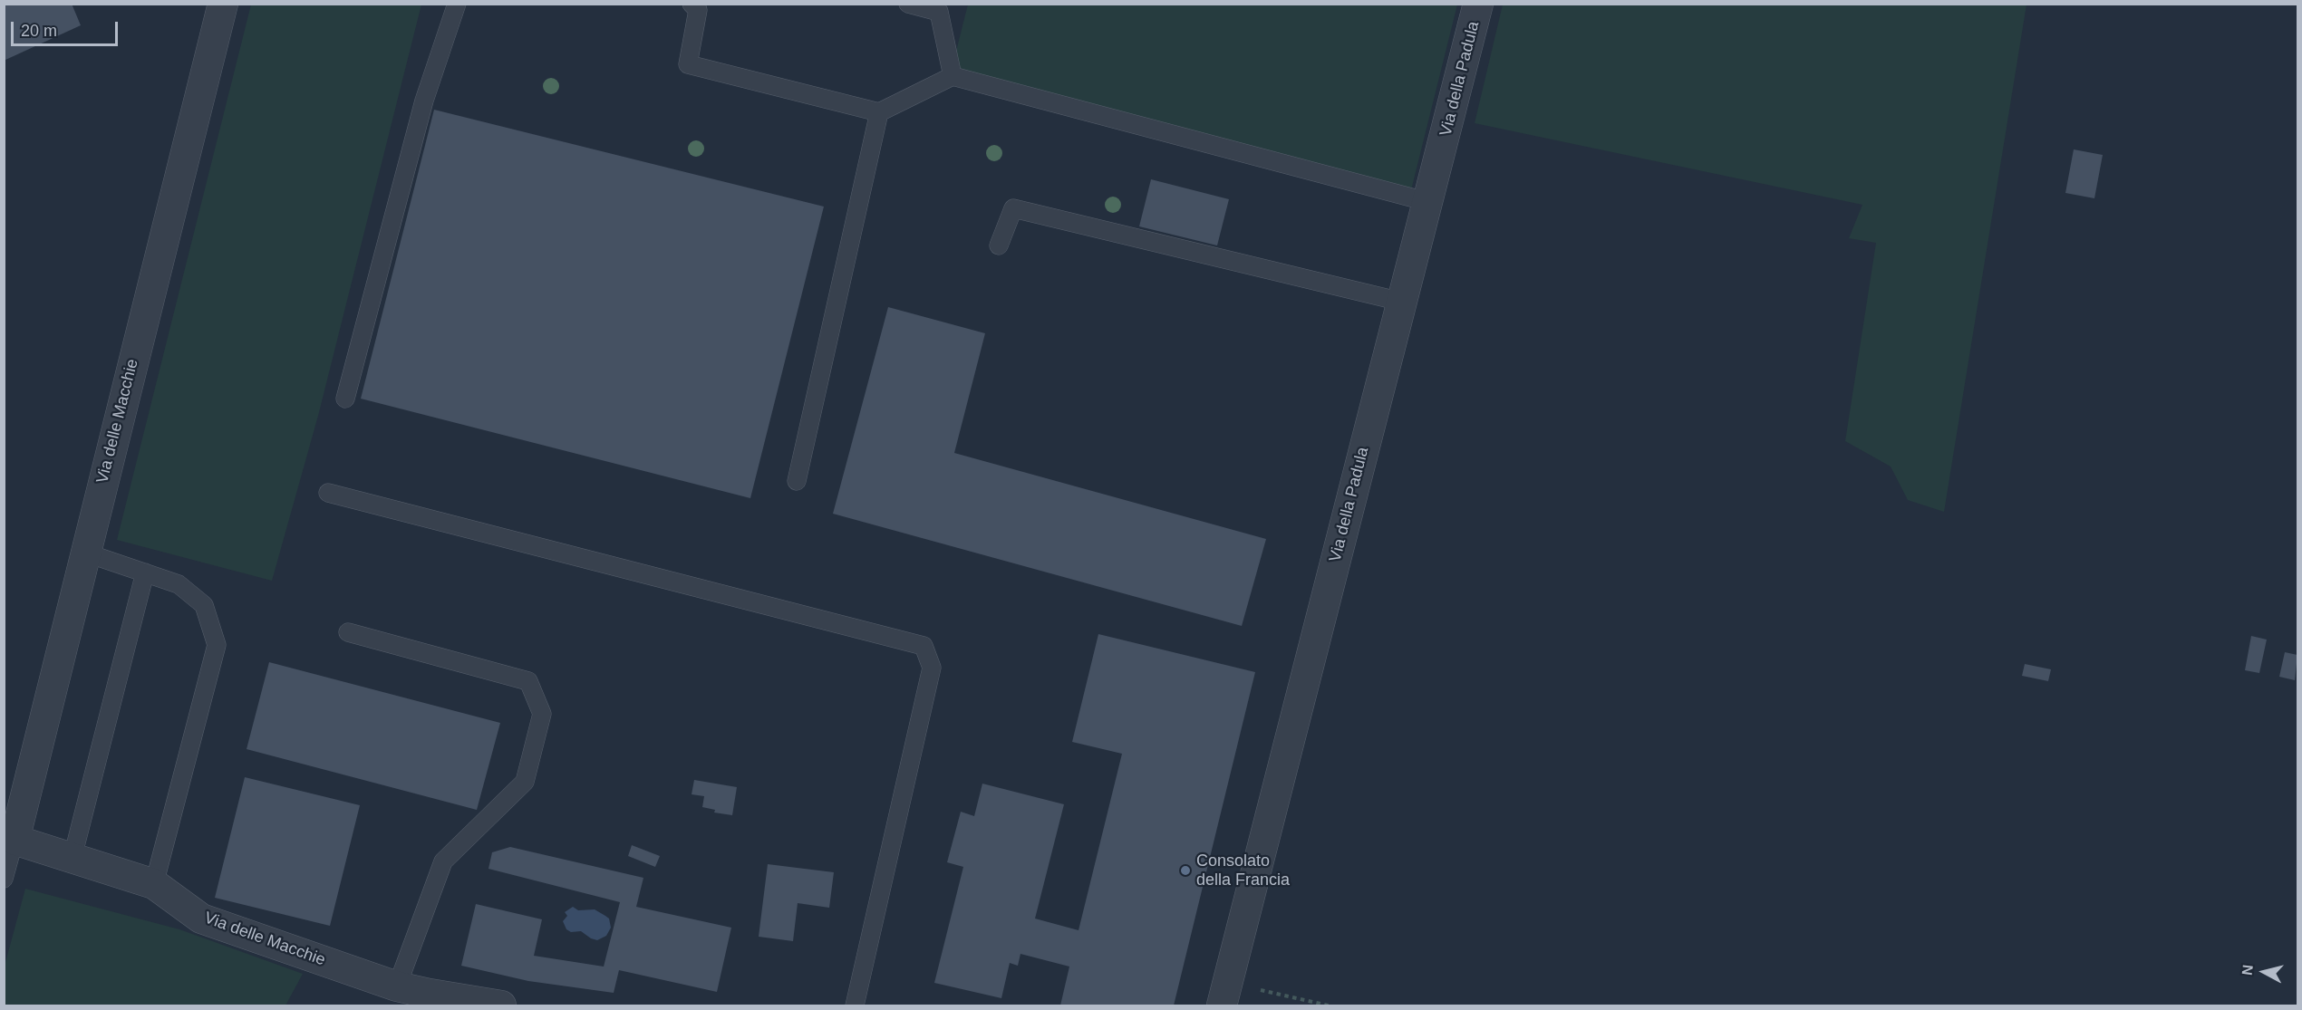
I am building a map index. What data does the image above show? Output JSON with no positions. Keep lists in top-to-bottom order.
{
  "streets": {
    "street": ["Via della Padula", "Via delle Macchie"]
  },
  "places": ["Consolato della Francia"],
  "scale_bar": "20 m",
  "north": "left"
}
